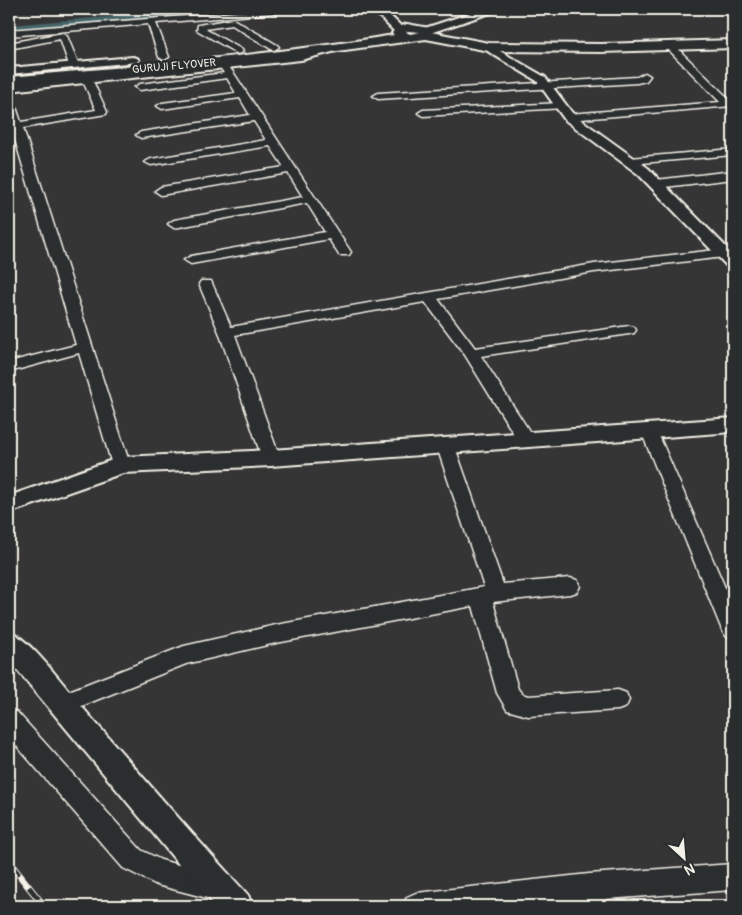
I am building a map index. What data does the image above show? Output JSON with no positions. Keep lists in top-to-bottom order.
{
  "streets": {
    "main road": ["GURUJI FLYOVER"]
  },
  "north": "bottom right"
}
